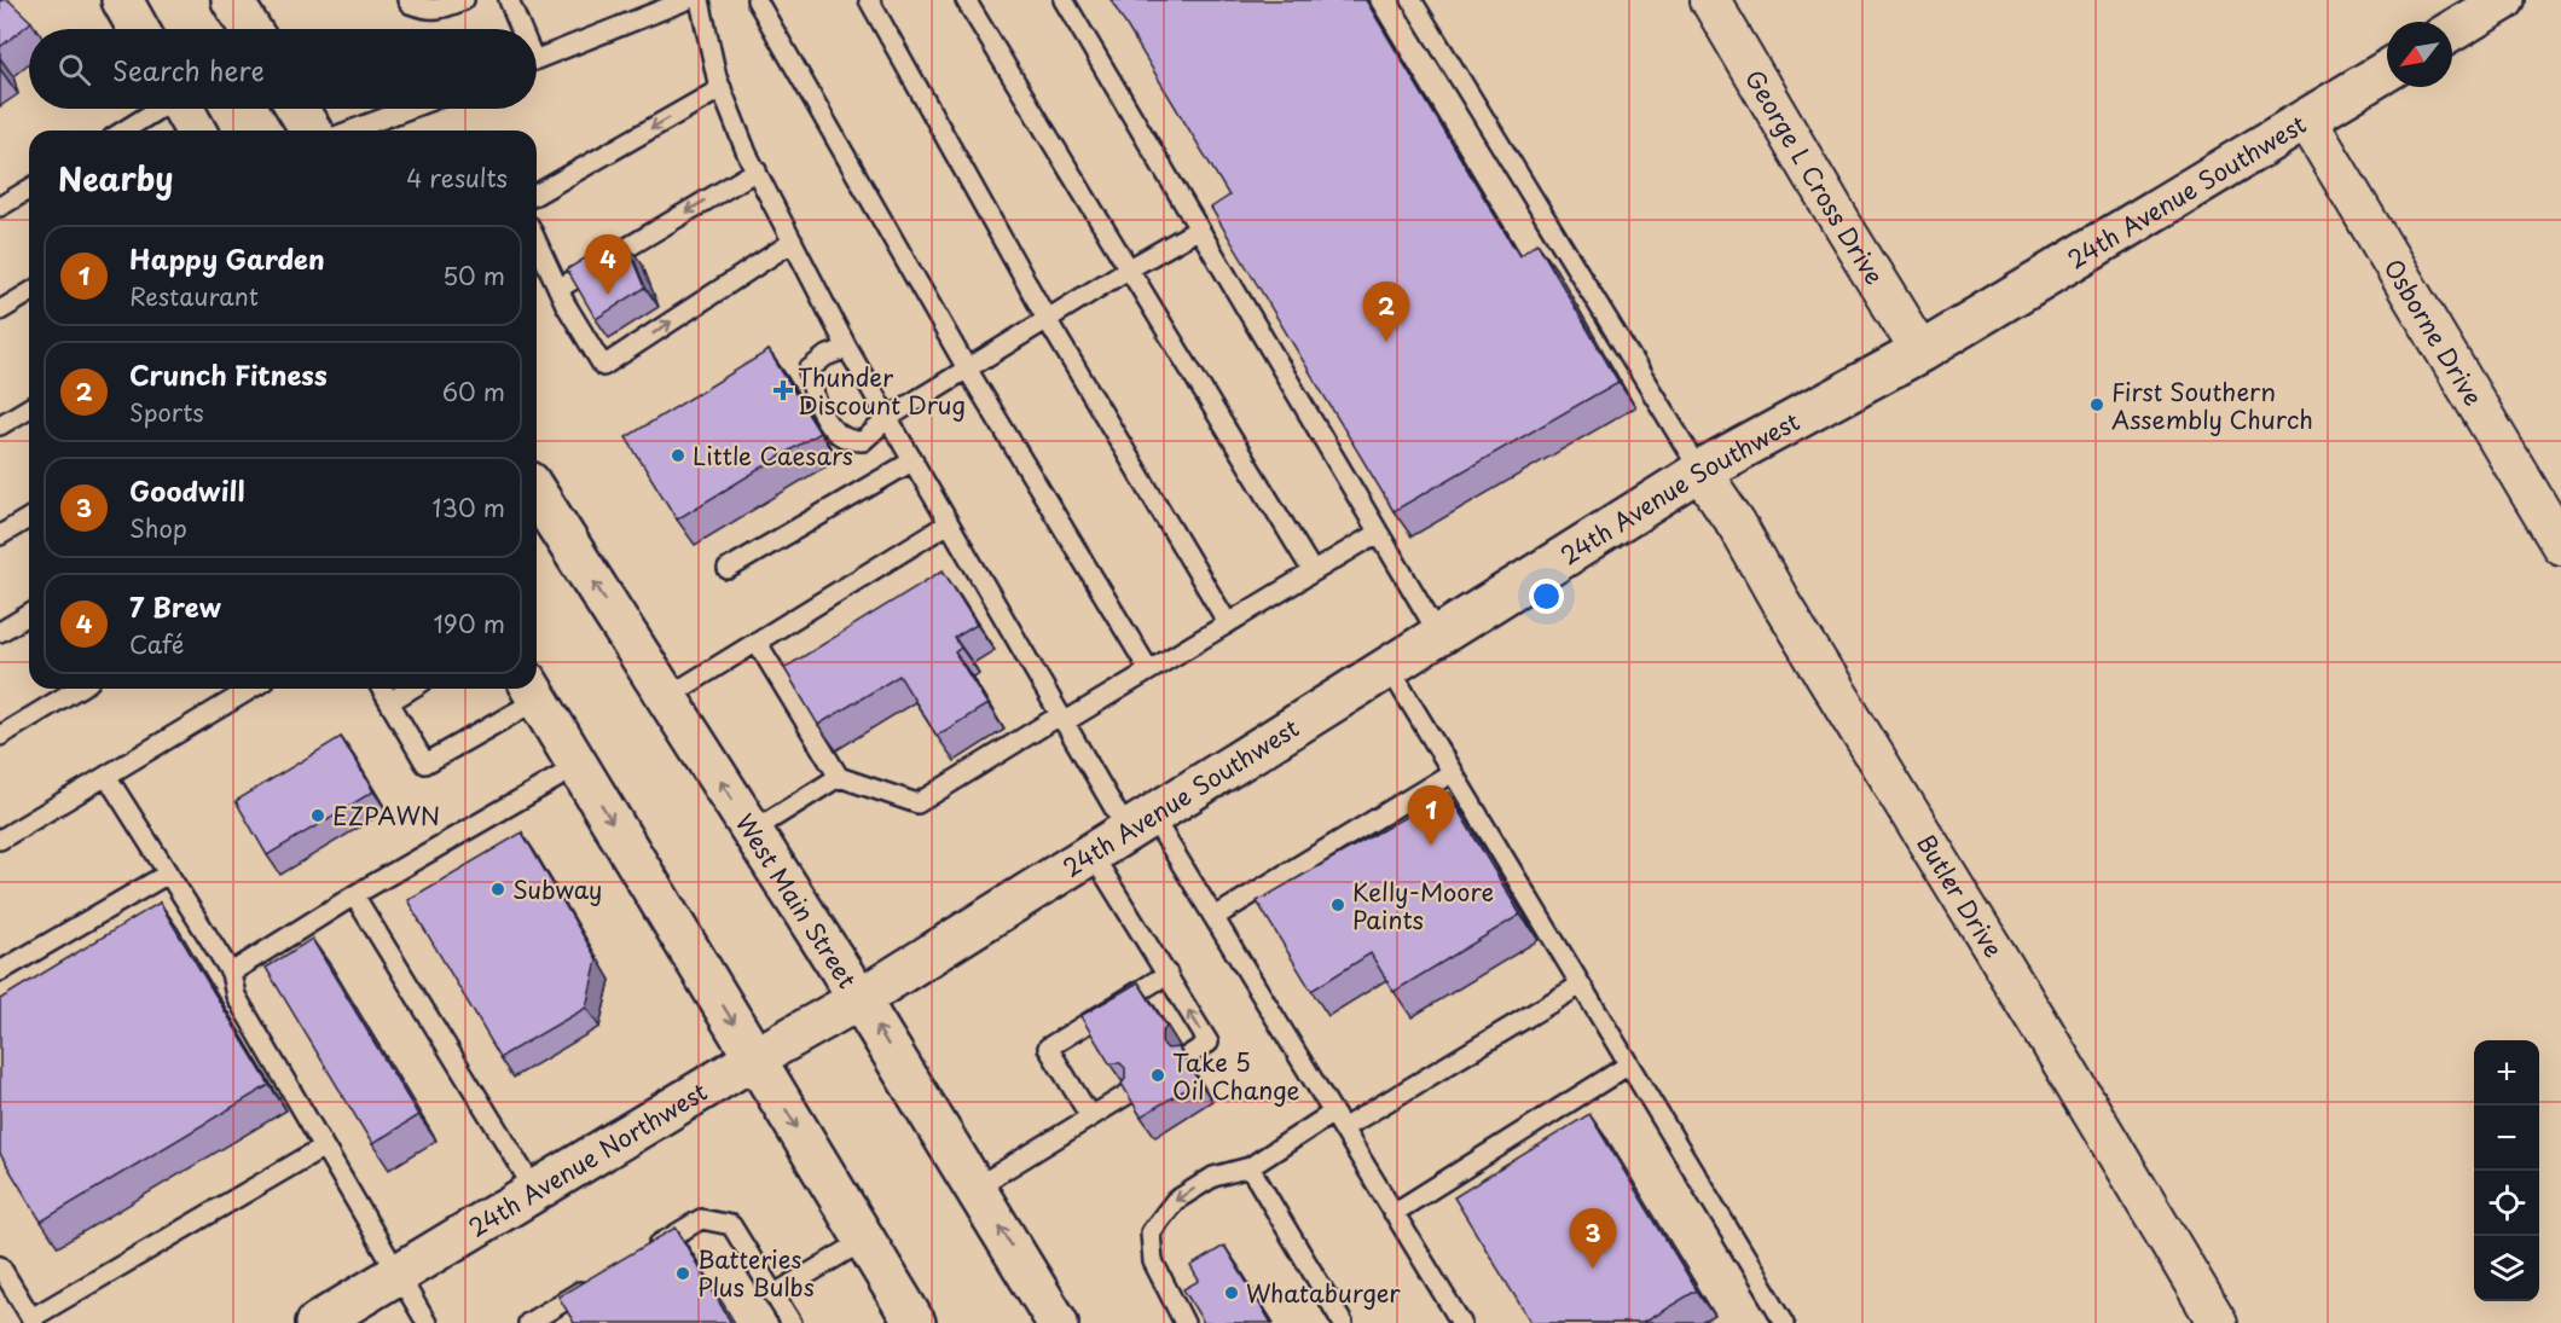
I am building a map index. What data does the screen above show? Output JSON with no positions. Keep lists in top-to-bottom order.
{
  "streets": {
    "main road": ["24th Avenue Southwest", "West Main Street", "24th Avenue Northwest"],
    "street": ["George L Cross Drive", "Osborne Drive", "Butler Drive"]
  },
  "crossings": [
    ["George L Cross Drive", "24th Avenue Southwest"],
    ["24th Avenue Southwest", "Osborne Drive"],
    ["24th Avenue Southwest", "Butler Drive"],
    ["24th Avenue Southwest", "West Main Street"],
    ["24th Avenue Southwest", "24th Avenue Northwest"],
    ["West Main Street", "24th Avenue Northwest"]
  ],
  "places": {
    "health": ["Thunder Discount Drug"],
    "other": [
      "First Southern Assembly Church",
      "Little Caesars",
      "EZPAWN",
      "Subway",
      "Kelly-Moore Paints",
      "Take 5 Oil Change",
      "Batteries Plus Bulbs",
      "Whataburger"
    ]
  },
  "north": "bottom left",
  "page": {
    "search": "Search here",
    "heading": ["Nearby", "4 results"],
    "list": [
      {
        "mark": "1",
        "name": "Happy Garden",
        "note": "Restaurant",
        "value": "50 m"
      },
      {
        "mark": "2",
        "name": "Crunch Fitness",
        "note": "Sports",
        "value": "60 m"
      },
      {
        "mark": "3",
        "name": "Goodwill",
        "note": "Shop",
        "value": "130 m"
      },
      {
        "mark": "4",
        "name": "7 Brew",
        "note": "Café",
        "value": "190 m"
      }
    ],
    "pins": [
      "4",
      "2",
      "1",
      "3"
    ],
    "map_buttons": ["+", "−"]
  }
}
